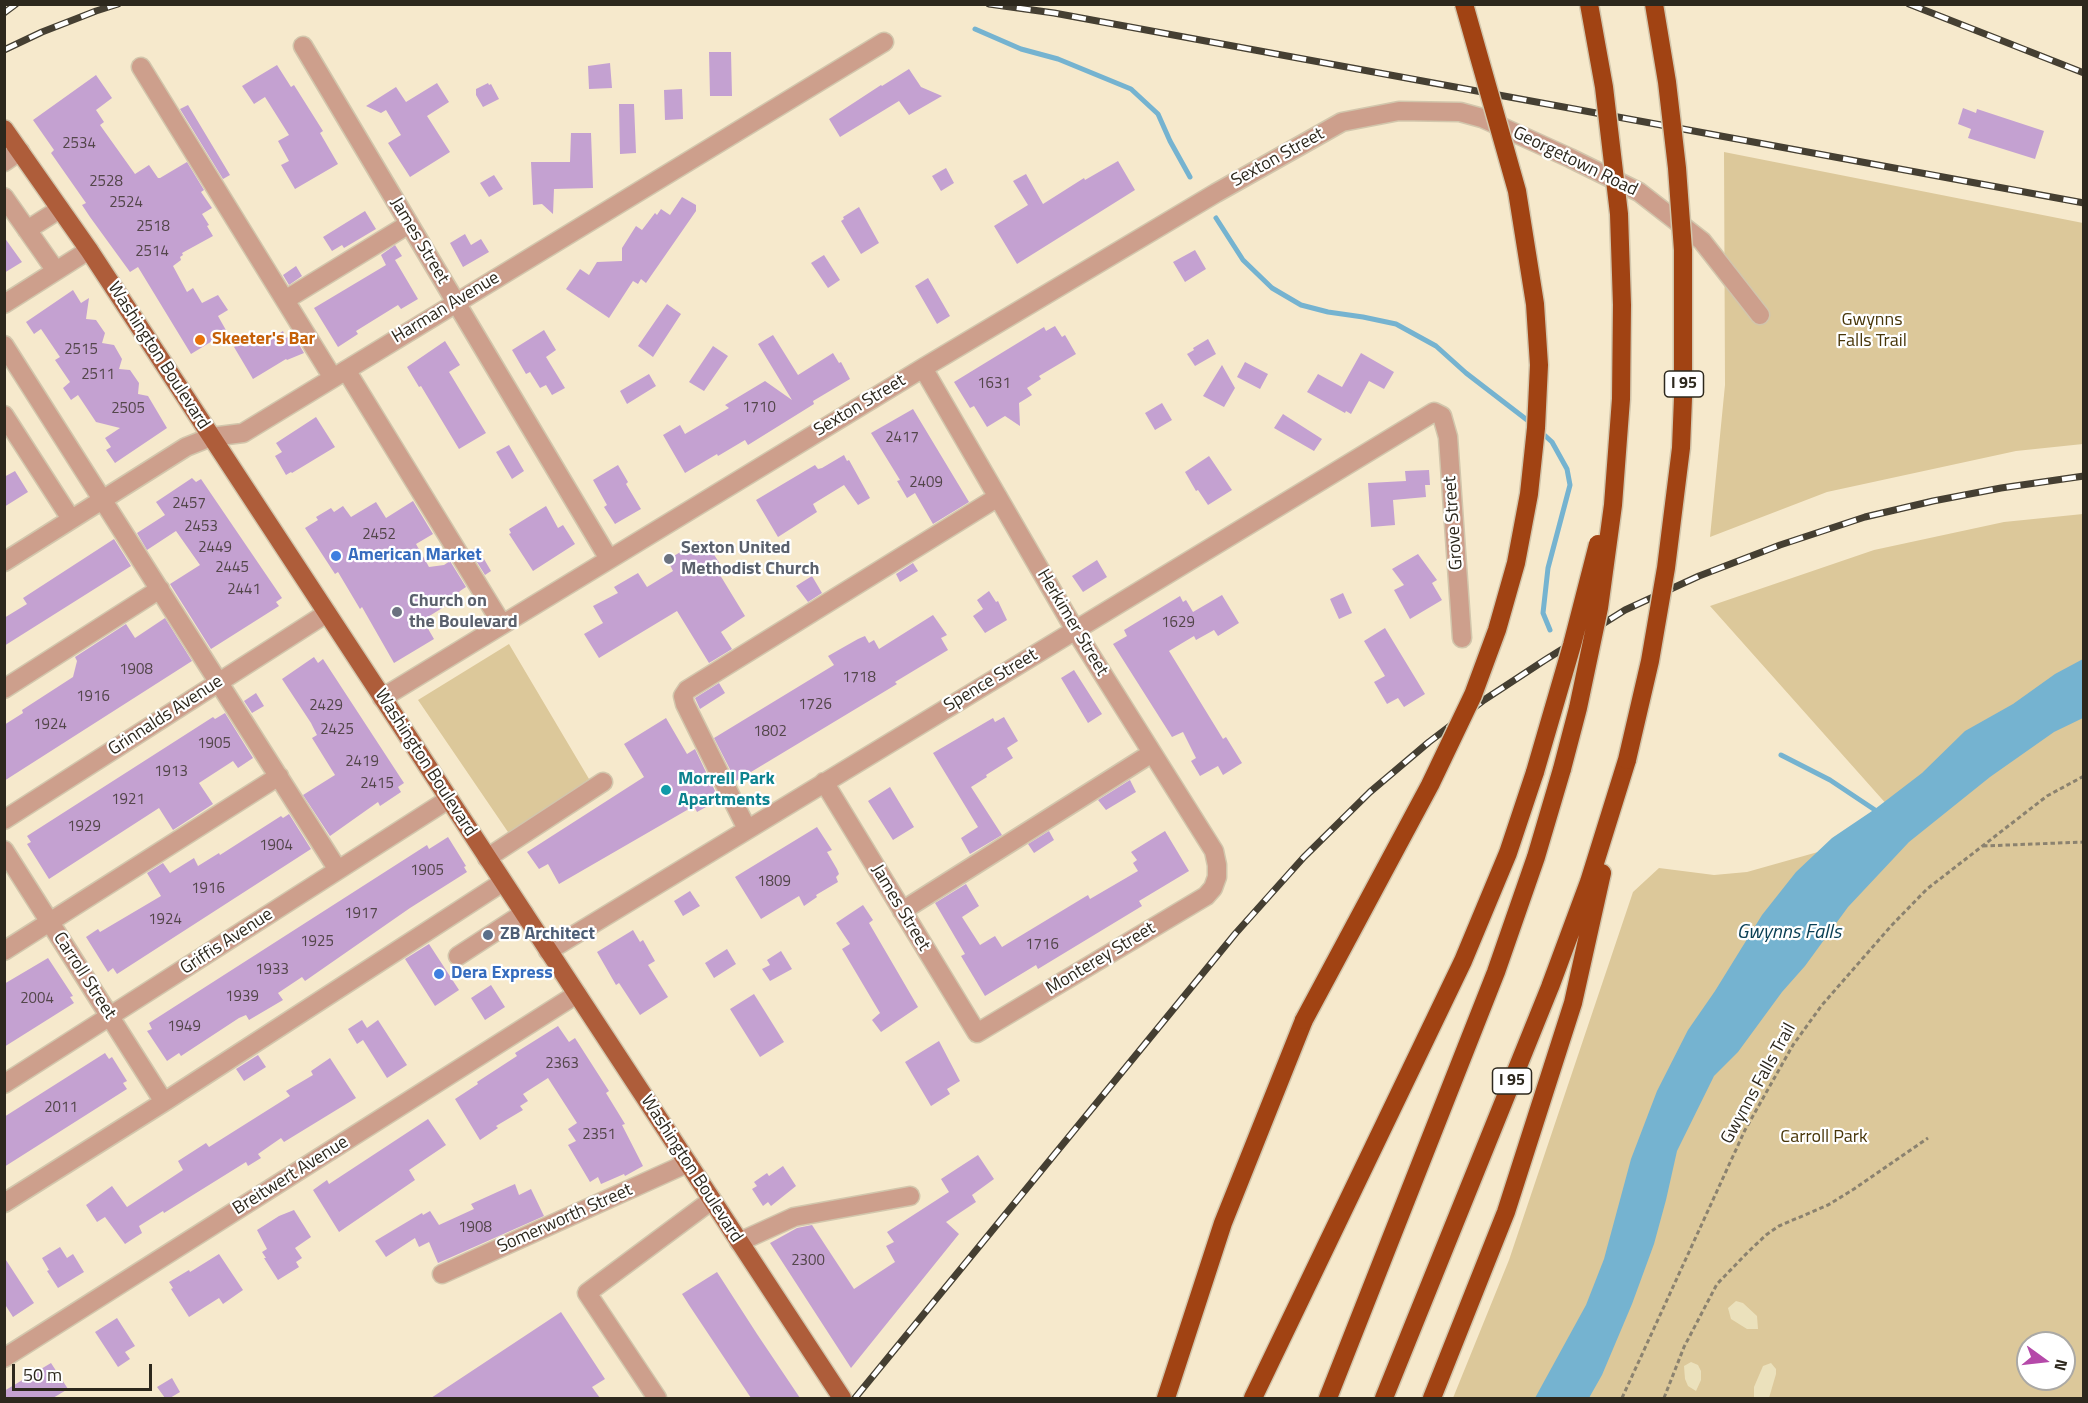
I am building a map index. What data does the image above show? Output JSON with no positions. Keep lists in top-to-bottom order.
{
  "streets": {
    "highway": ["I 95"],
    "main road": ["Washington Boulevard"],
    "street": [
      "Sexton Street",
      "Georgetown Road",
      "James Street",
      "Harman Avenue",
      "Grove Street",
      "Herkimer Street",
      "Spence Street",
      "Grinnalds Avenue",
      "Griffis Avenue",
      "Monterey Street",
      "Carroll Street",
      "Breitwert Avenue",
      "Somerworth Street"
    ],
    "path": ["Gwynns Falls Trail"]
  },
  "crossings": [
    ["Sexton Street", "Georgetown Road"],
    ["Sexton Street", "James Street"],
    ["Sexton Street", "Washington Boulevard"],
    ["Sexton Street", "Herkimer Street"],
    ["James Street", "Harman Avenue"],
    ["James Street", "Spence Street"],
    ["James Street", "Monterey Street"],
    ["Harman Avenue", "Washington Boulevard"],
    ["Washington Boulevard", "Spence Street"],
    ["Washington Boulevard", "Grinnalds Avenue"],
    ["Washington Boulevard", "Griffis Avenue"],
    ["Washington Boulevard", "Breitwert Avenue"],
    ["Washington Boulevard", "Somerworth Street"],
    ["Grove Street", "Spence Street"],
    ["Herkimer Street", "Spence Street"],
    ["Herkimer Street", "Monterey Street"],
    ["Griffis Avenue", "Carroll Street"]
  ],
  "water": ["Gwynns Falls"],
  "parks": ["Gwynns Falls Trail", "Carroll Park"],
  "places": [
    "Skeeter's Bar",
    "American Market",
    "Sexton United Methodist Church",
    "Church on the Boulevard",
    "Morrell Park Apartments",
    "ZB Architect",
    "Dera Express"
  ],
  "house_numbers": [
    "2534",
    "2528",
    "2524",
    "2518",
    "2514",
    "2515",
    "2511",
    "1631",
    "1710",
    "2505",
    "2417",
    "2409",
    "2457",
    "2453",
    "2452",
    "2449",
    "2445",
    "2441",
    "1629",
    "1908",
    "1718",
    "1916",
    "1726",
    "2429",
    "1924",
    "2425",
    "1802",
    "1905",
    "2419",
    "1913",
    "2415",
    "1921",
    "1929",
    "1904",
    "1905",
    "1809",
    "1916",
    "1917",
    "1924",
    "1925",
    "1716",
    "1933",
    "1939",
    "2004",
    "1949",
    "2363",
    "2011",
    "2351",
    "1908",
    "2300"
  ],
  "scale_bar": "50 m",
  "north": "right"
}
